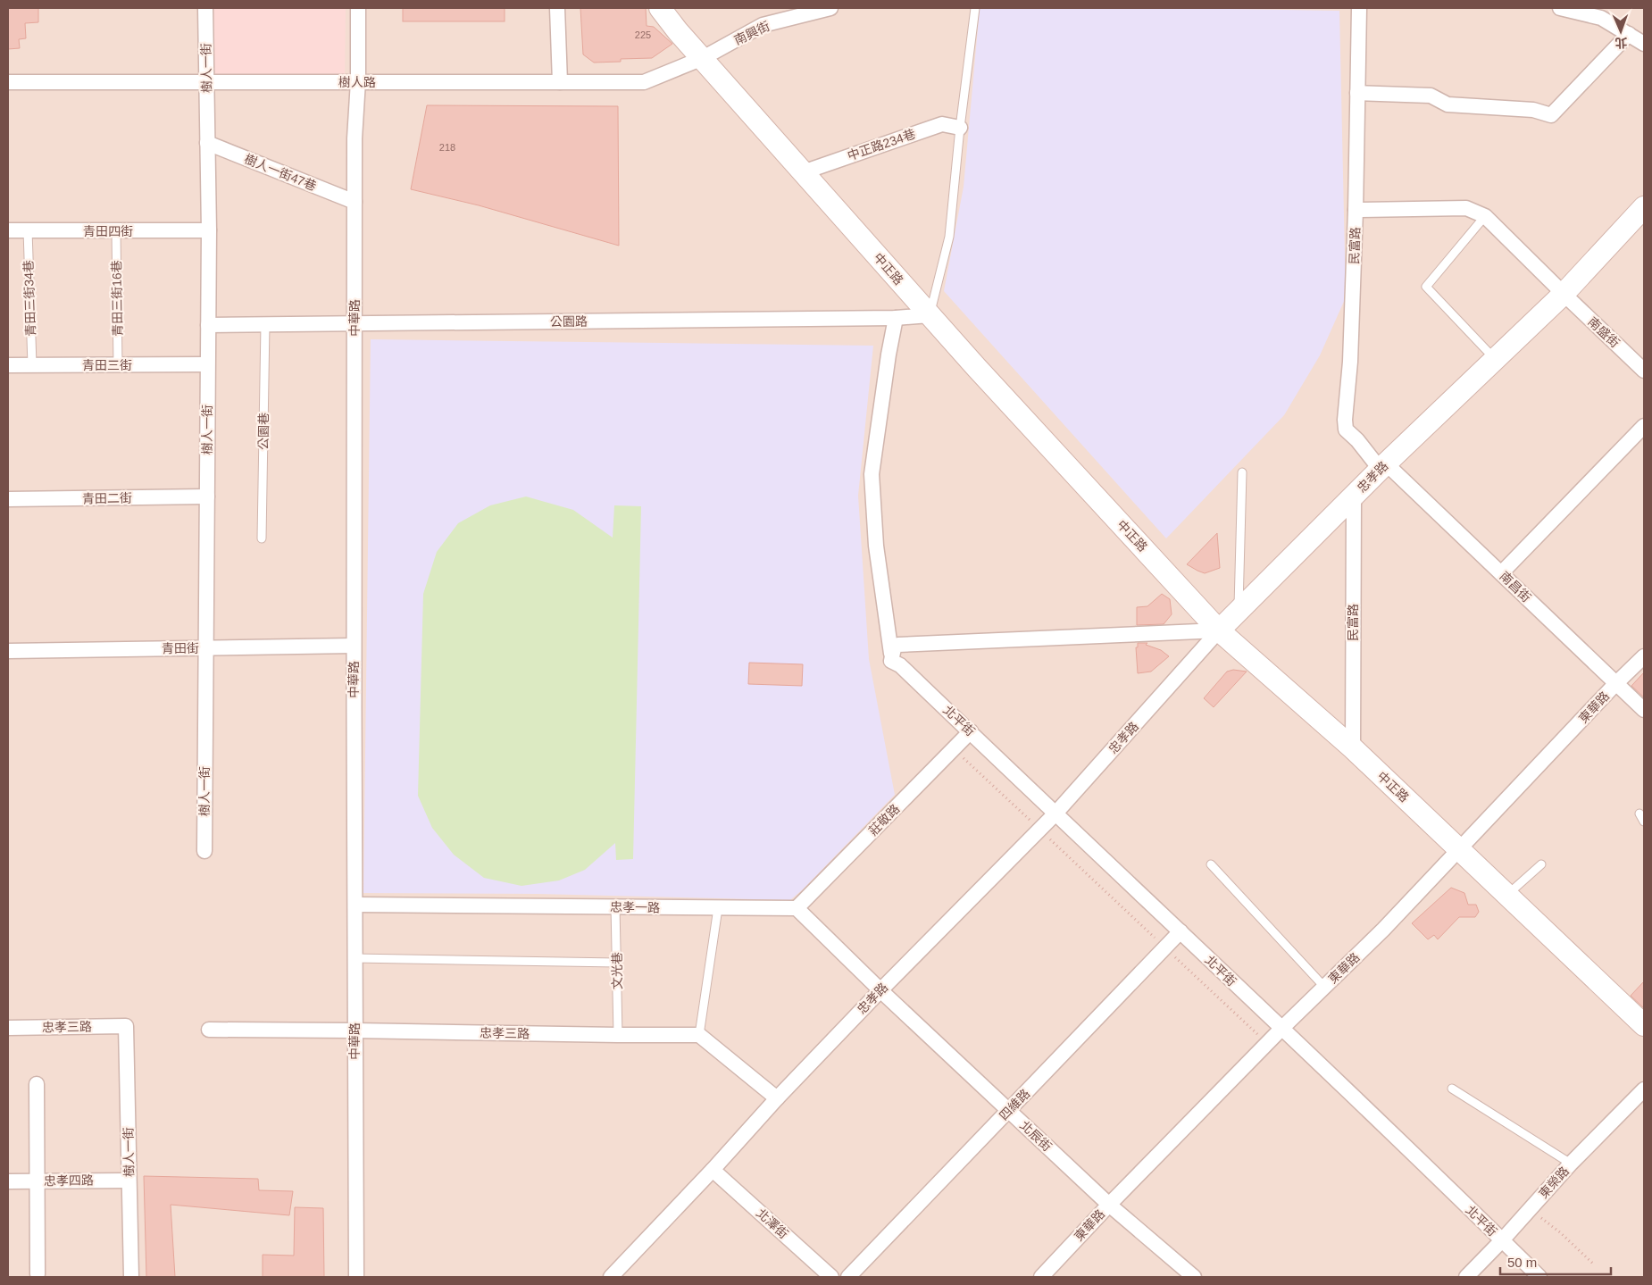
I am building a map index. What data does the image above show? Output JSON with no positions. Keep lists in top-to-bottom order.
{
  "streets": {
    "main road": ["中正路", "忠孝路"],
    "street": [
      "南興街",
      "樹人一街",
      "樹人路",
      "中正路234巷",
      "樹人一街47巷",
      "青田四街",
      "民富路",
      "中華路",
      "公園路",
      "南盛街",
      "青田三街",
      "青田二街",
      "南昌街",
      "青田街",
      "東華路",
      "北平街",
      "莊敬路",
      "忠孝一路",
      "忠孝三路",
      "四維路",
      "北辰街",
      "忠孝四路",
      "東榮路",
      "北澤街"
    ],
    "lane": [
      "青田三街34巷",
      "青田三街16巷",
      "公園巷",
      "文光巷"
    ]
  },
  "crossings": [
    ["南興街", "樹人路"],
    ["南興街", "中正路"],
    ["樹人一街", "樹人路"],
    ["樹人一街", "樹人一街47巷"],
    ["樹人一街", "青田四街"],
    ["樹人一街", "公園路"],
    ["樹人一街", "青田三街"],
    ["樹人一街", "青田二街"],
    ["樹人一街", "青田街"],
    ["樹人一街", "忠孝三路"],
    ["樹人一街", "忠孝四路"],
    ["樹人路", "中正路"],
    ["樹人路", "中華路"],
    ["中正路234巷", "中正路"],
    ["樹人一街47巷", "中華路"],
    ["青田四街", "青田三街34巷"],
    ["青田四街", "青田三街16巷"],
    ["民富路", "中正路"],
    ["民富路", "忠孝路"],
    ["民富路", "南昌街"],
    ["中正路", "公園路"],
    ["中正路", "忠孝路"],
    ["中正路", "東華路"],
    ["青田三街34巷", "青田三街"],
    ["青田三街16巷", "青田三街"],
    ["中華路", "公園路"],
    ["中華路", "青田街"],
    ["中華路", "忠孝一路"],
    ["中華路", "忠孝三路"],
    ["公園路", "公園巷"],
    ["南盛街", "忠孝路"],
    ["忠孝路", "南昌街"],
    ["忠孝路", "北平街"],
    ["忠孝路", "北辰街"],
    ["忠孝路", "北澤街"],
    ["南昌街", "東華路"],
    ["東華路", "北平街"],
    ["東華路", "北辰街"],
    ["北平街", "莊敬路"],
    ["北平街", "四維路"],
    ["北平街", "東榮路"],
    ["莊敬路", "忠孝一路"],
    ["忠孝一路", "文光巷"],
    ["文光巷", "忠孝三路"],
    ["四維路", "北辰街"]
  ],
  "house_numbers": ["225", "218"],
  "scale_bar": "50 m",
  "north": "bottom"
}
